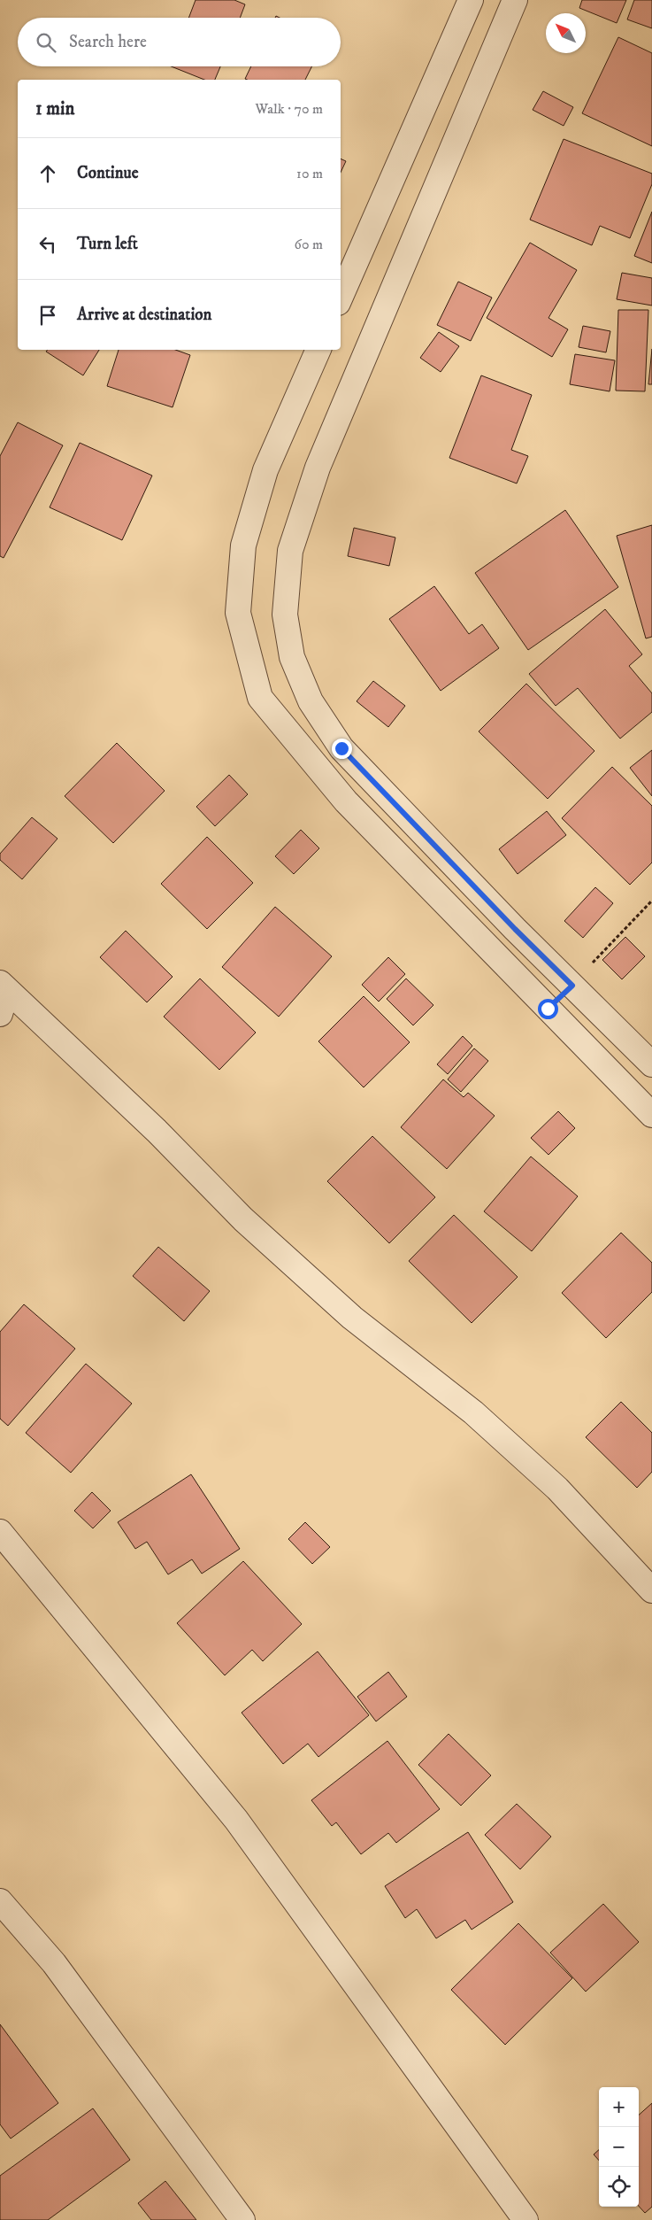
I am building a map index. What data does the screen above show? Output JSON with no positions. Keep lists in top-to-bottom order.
{
  "north": "top left",
  "page": {
    "search": "Search here",
    "heading": ["1 min", "Walk · 70 m"],
    "list": [
      ["Continue", "10 m"],
      ["Turn left", "60 m"],
      "Arrive at destination"
    ],
    "map_buttons": ["+", "−"]
  }
}
